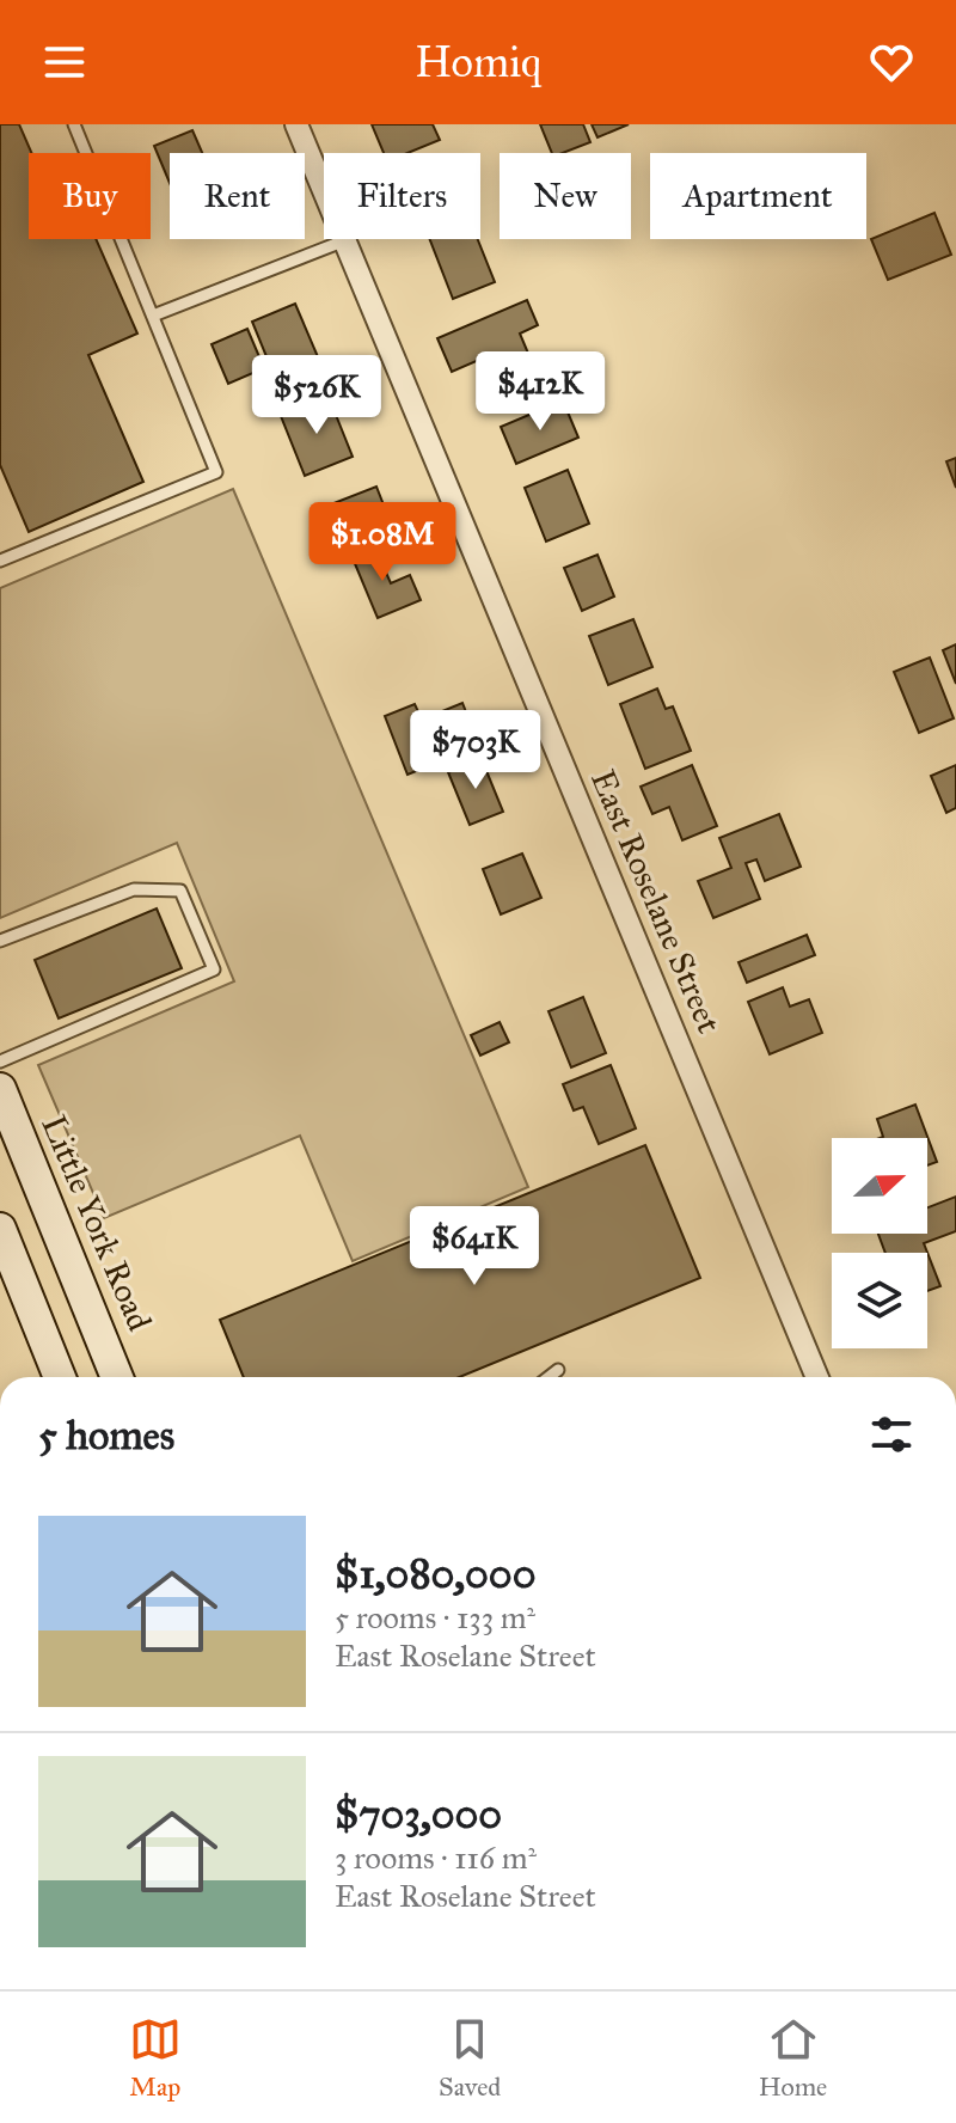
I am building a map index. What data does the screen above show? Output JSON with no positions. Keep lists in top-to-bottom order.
{
  "streets": {
    "main road": ["Little York Road"],
    "street": ["East Roselane Street"]
  },
  "north": "right",
  "page": {
    "header": "Homiq",
    "chip": [
      "Buy",
      "Rent",
      "Filters",
      "New",
      "Apartment"
    ],
    "price": [
      "$412K",
      "$526K",
      "$1.08M",
      "$703K",
      "$641K"
    ],
    "heading": "5 homes",
    "list": [
      {
        "name": "$1,080,000",
        "note": "5 rooms · 133 m² · East Roselane Street"
      },
      {
        "name": "$703,000",
        "note": "3 rooms · 116 m² · East Roselane Street"
      }
    ],
    "tabs": ["Map", "Saved", "Home"]
  }
}
